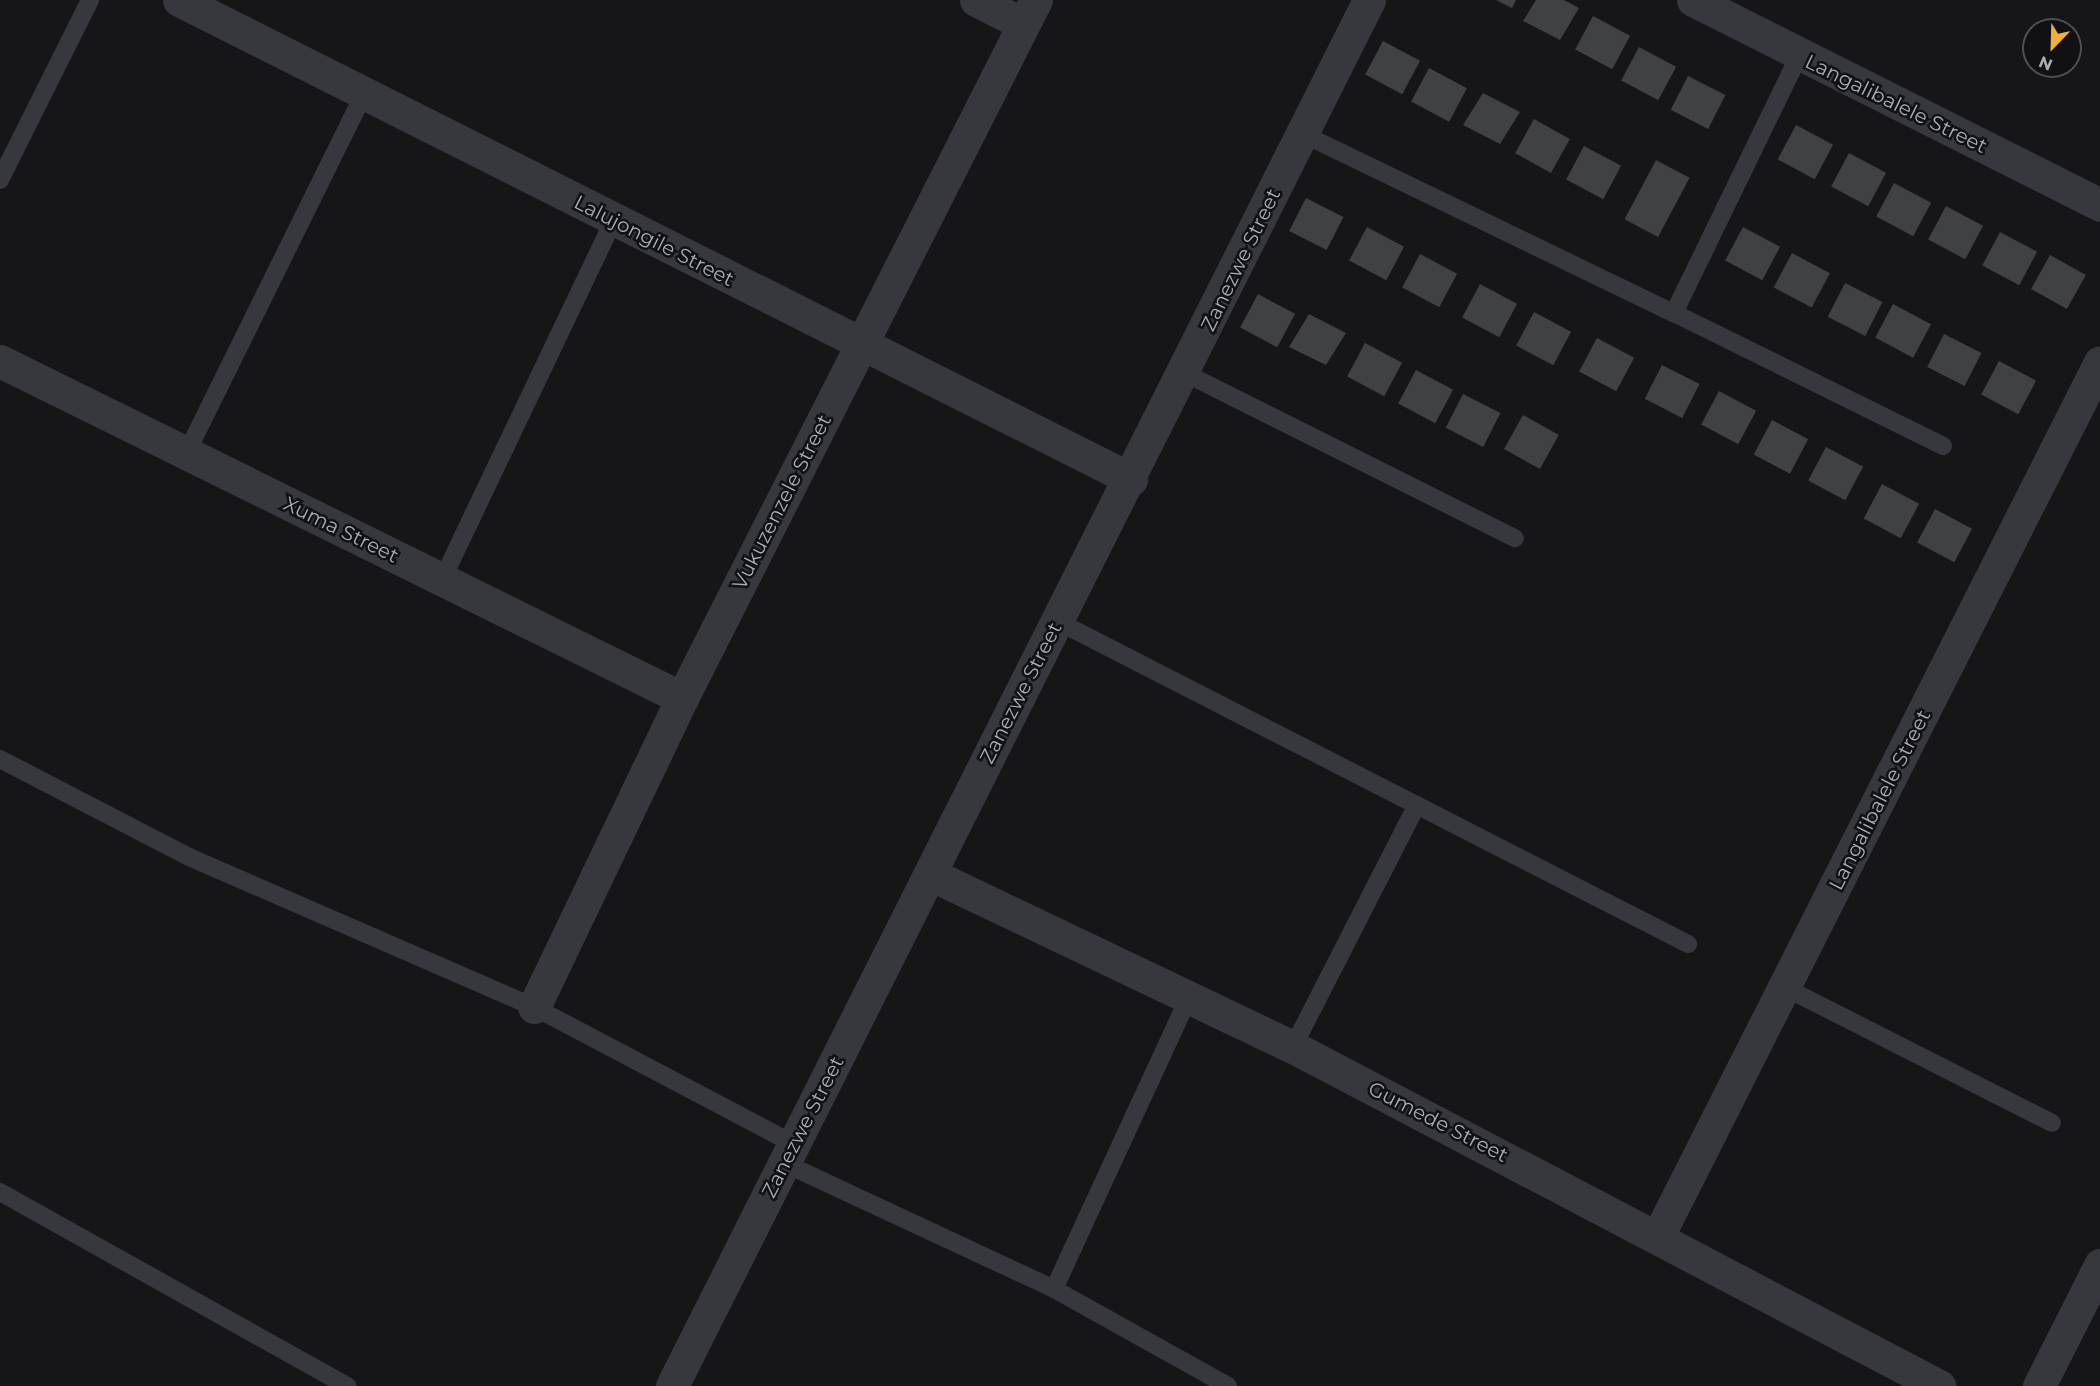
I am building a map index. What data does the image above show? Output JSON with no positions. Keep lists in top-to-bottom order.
{
  "streets": {
    "street": [
      "Langalibalele Street",
      "Lalujongile Street",
      "Zanezwe Street",
      "Vukuzenzele Street",
      "Xuma Street",
      "Gumede Street"
    ]
  },
  "crossings": [
    ["Langalibalele Street", "Gumede Street"],
    ["Lalujongile Street", "Zanezwe Street"],
    ["Lalujongile Street", "Vukuzenzele Street"],
    ["Zanezwe Street", "Gumede Street"],
    ["Vukuzenzele Street", "Xuma Street"]
  ],
  "north": "bottom left"
}
